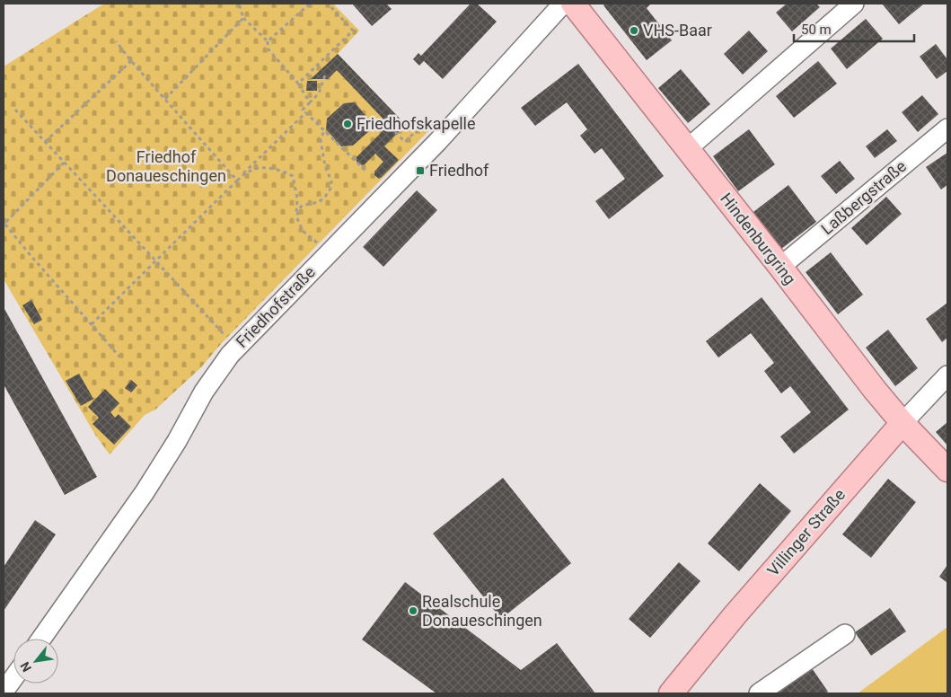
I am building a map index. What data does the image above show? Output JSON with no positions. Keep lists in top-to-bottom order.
{
  "streets": {
    "main road": ["Hindenburgring", "Villinger Straße"],
    "street": ["Laßbergstraße", "Friedhofstraße"]
  },
  "crossings": [
    ["Laßbergstraße", "Hindenburgring"],
    ["Hindenburgring", "Villinger Straße"]
  ],
  "parks": ["Friedhof Donaueschingen"],
  "places": {
    "other": ["VHS-Baar", "Friedhofskapelle", "Realschule Donaueschingen"],
    "transit": ["Friedhof"]
  },
  "scale_bar": "50 m",
  "north": "bottom left"
}
